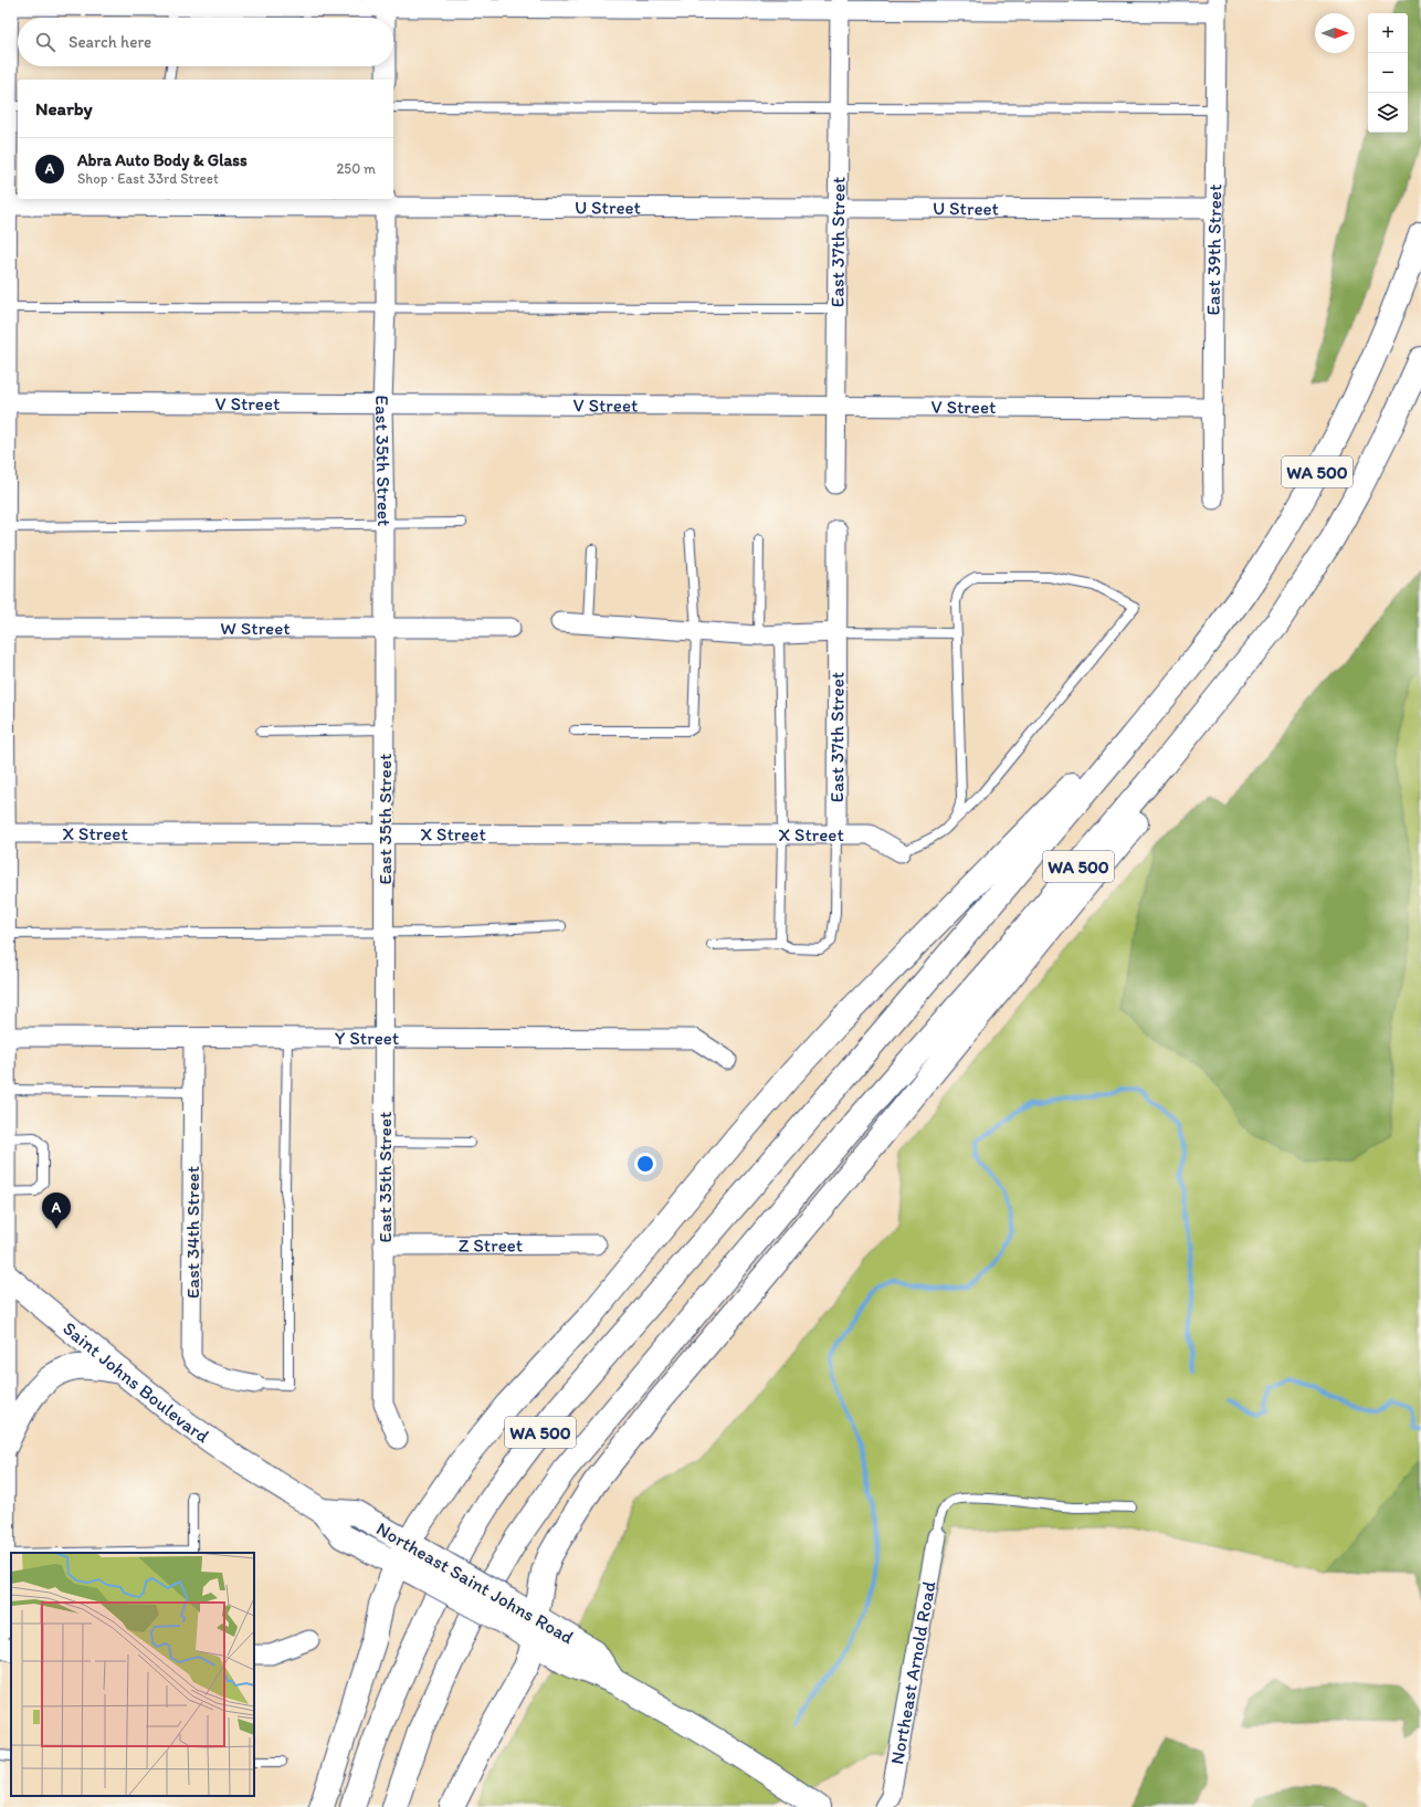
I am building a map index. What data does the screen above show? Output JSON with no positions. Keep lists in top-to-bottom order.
{
  "streets": {
    "main road": ["WA 500", "Saint Johns Boulevard", "Northeast Saint Johns Road"],
    "street": [
      "U Street",
      "East 37th Street",
      "East 39th Street",
      "V Street",
      "East 35th Street",
      "W Street",
      "X Street",
      "Y Street",
      "East 34th Street",
      "Z Street",
      "Northeast Arnold Road"
    ]
  },
  "crossings": [
    ["U Street", "East 37th Street"],
    ["U Street", "East 39th Street"],
    ["U Street", "East 35th Street"],
    ["East 37th Street", "V Street"],
    ["East 37th Street", "X Street"],
    ["East 39th Street", "V Street"],
    ["V Street", "East 35th Street"],
    ["East 35th Street", "W Street"],
    ["East 35th Street", "X Street"],
    ["East 35th Street", "Y Street"],
    ["East 35th Street", "Z Street"],
    ["Y Street", "East 34th Street"],
    ["Saint Johns Boulevard", "Northeast Saint Johns Road"]
  ],
  "north": "right",
  "page": {
    "map_buttons": ["+", "−"],
    "search": "Search here",
    "heading": "Nearby",
    "list": [
      {
        "mark": "A",
        "name": "Abra Auto Body & Glass",
        "note": "Shop · East 33rd Street",
        "value": "250 m"
      }
    ],
    "pins": "A"
  }
}
